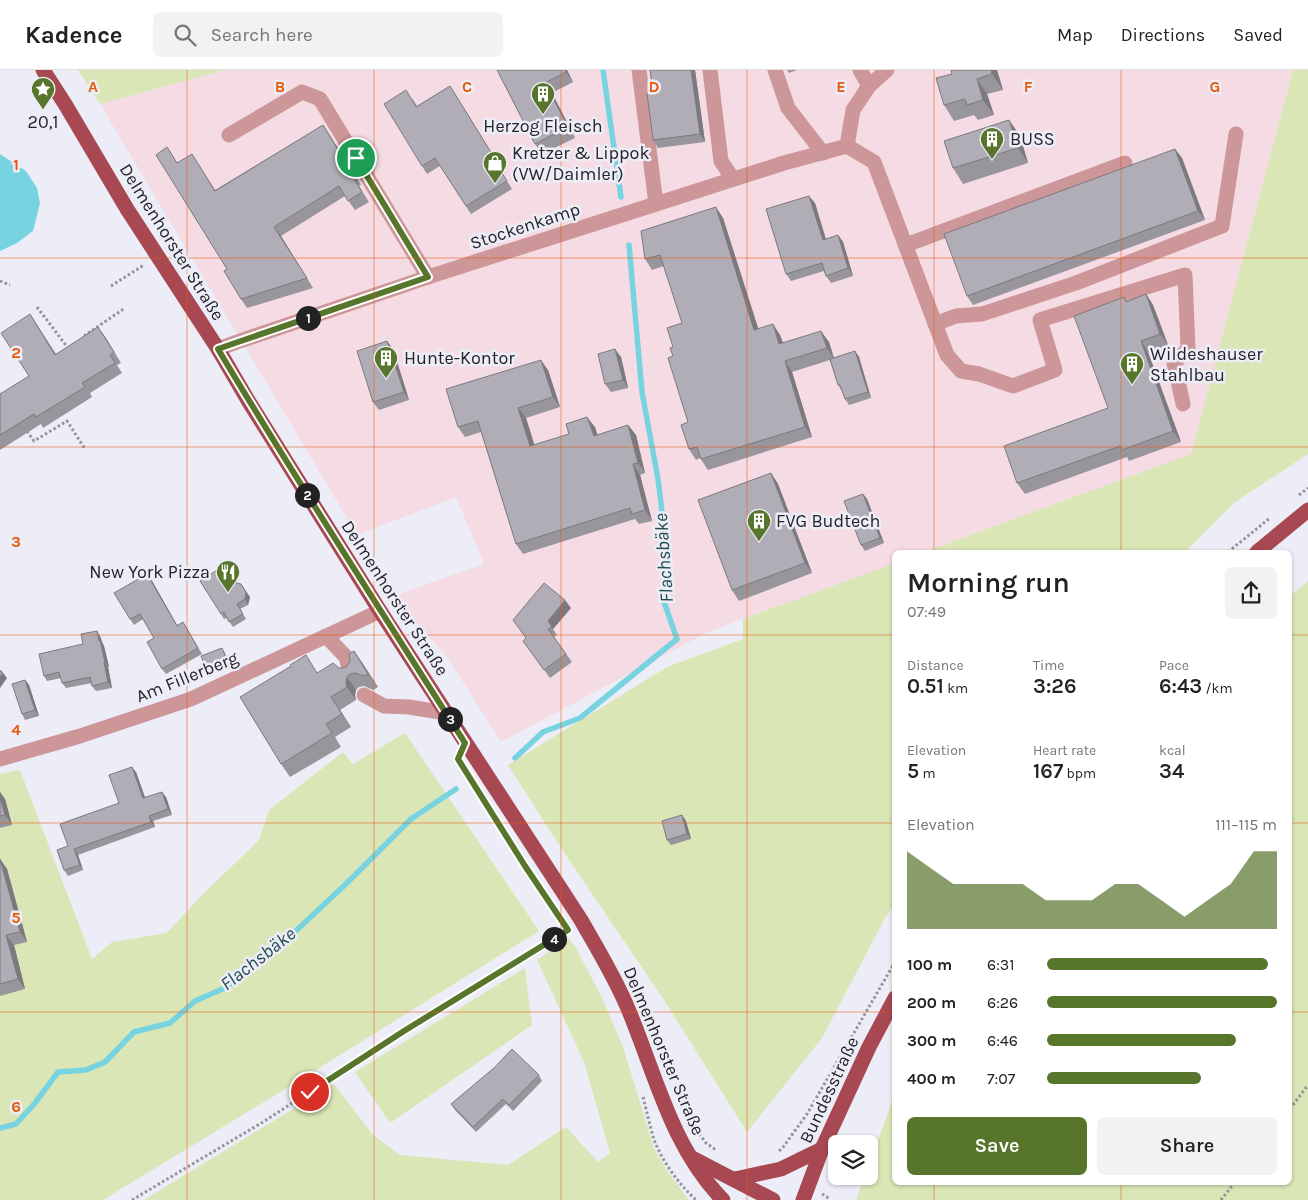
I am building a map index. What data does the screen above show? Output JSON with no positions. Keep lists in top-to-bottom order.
{
  "streets": {
    "main road": ["Delmenhorster Straße", "Bundesstraße"],
    "street": ["Stockenkamp", "Am Fillerberg"]
  },
  "crossings": [
    ["Stockenkamp", "Delmenhorster Straße"],
    ["Delmenhorster Straße", "Am Fillerberg"]
  ],
  "water": ["Flachsbäke"],
  "places": {
    "place": ["20,1"],
    "building": [
      "Herzog Fleisch",
      "BUSS",
      "Hunte-Kontor",
      "Wildeshauser Stahlbau",
      "FVG Budtech"
    ],
    "shop": ["Kretzer & Lippok (VW/Daimler)"],
    "restaurant": ["New York Pizza"]
  },
  "page": {
    "header": "Kadence",
    "search": "Search here",
    "nav": ["Map", "Directions", "Saved"],
    "pins": [
      "1",
      "2",
      "3",
      "4"
    ],
    "heading": ["Morning run", "07:49"],
    "stats": [
      ["Distance", "0.51 km"],
      ["Time", "3:26"],
      ["Pace", "6:43 /km"],
      ["Elevation", "5 m"],
      ["Heart rate", "167 bpm"],
      ["kcal", "34"]
    ],
    "chart": ["Elevation", "111–115 m"],
    "list": [
      {
        "name": "100 m",
        "note": "6:31"
      },
      {
        "name": "200 m",
        "note": "6:26"
      },
      {
        "name": "300 m",
        "note": "6:46"
      },
      {
        "name": "400 m",
        "note": "7:07"
      }
    ],
    "buttons": ["Save", "Share"]
  },
  "grid": {
    "columns": [
      "A",
      "B",
      "C",
      "D",
      "E",
      "F",
      "G"
    ],
    "rows": [
      "1",
      "2",
      "3",
      "4",
      "5",
      "6"
    ]
  }
}
